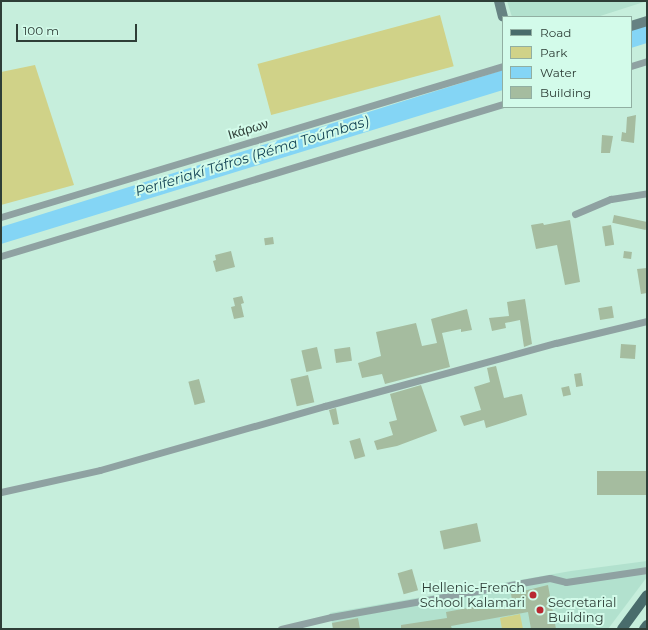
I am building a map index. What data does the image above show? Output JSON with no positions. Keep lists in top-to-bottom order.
{
  "streets": {
    "street": ["Ικάρων"]
  },
  "water": ["Periferiakí Táfros (Réma Toúmbas)"],
  "places": ["Hellenic-French School Kalamari", "Secretarial Building"],
  "legend": [
    "Road",
    "Park",
    "Water",
    "Building"
  ],
  "scale_bar": "100 m"
}
